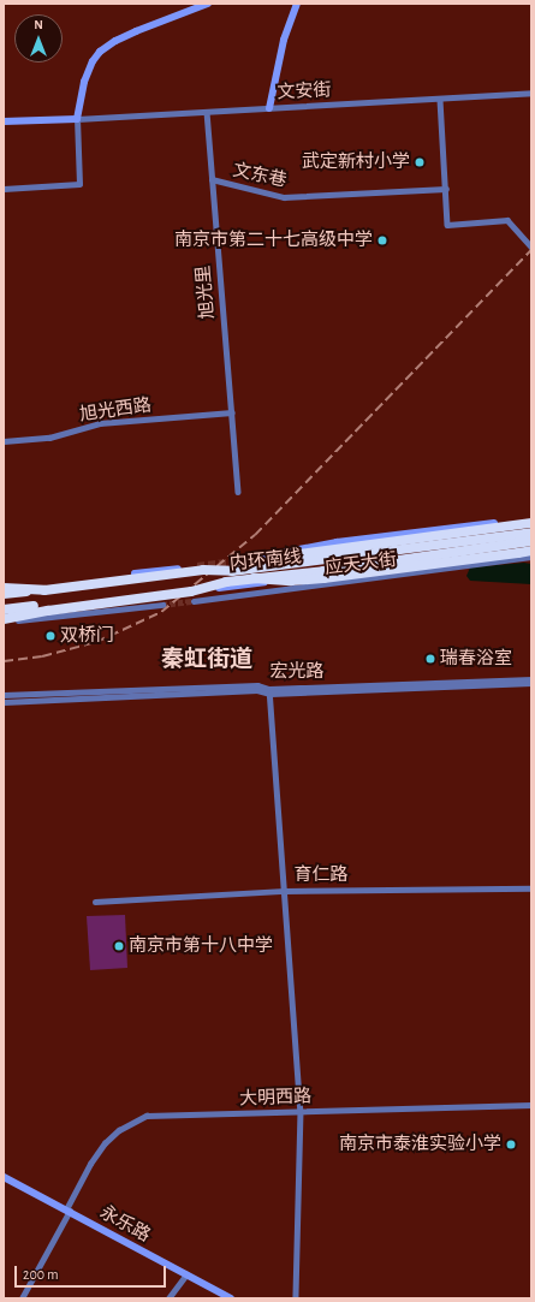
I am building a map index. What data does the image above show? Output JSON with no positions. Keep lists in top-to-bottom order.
{
  "streets": {
    "highway": ["内环南线"],
    "street": [
      "文安街",
      "文东巷",
      "旭光里",
      "旭光西路",
      "应天大街",
      "宏光路",
      "育仁路",
      "大明西路",
      "永乐路"
    ]
  },
  "crossings": [
    ["文安街", "旭光里"],
    ["文东巷", "旭光里"],
    ["旭光里", "旭光西路"],
    ["内环南线", "应天大街"],
    ["宏光路", "育仁路"],
    ["大明西路", "永乐路"]
  ],
  "districts": ["秦虹街道"],
  "places": [
    "武定新村小学",
    "南京市第二十七高级中学",
    "双桥门",
    "瑞春浴室",
    "南京市第十八中学",
    "南京市泰淮实验小学"
  ],
  "scale_bar": "200 m",
  "north": "top"
}
